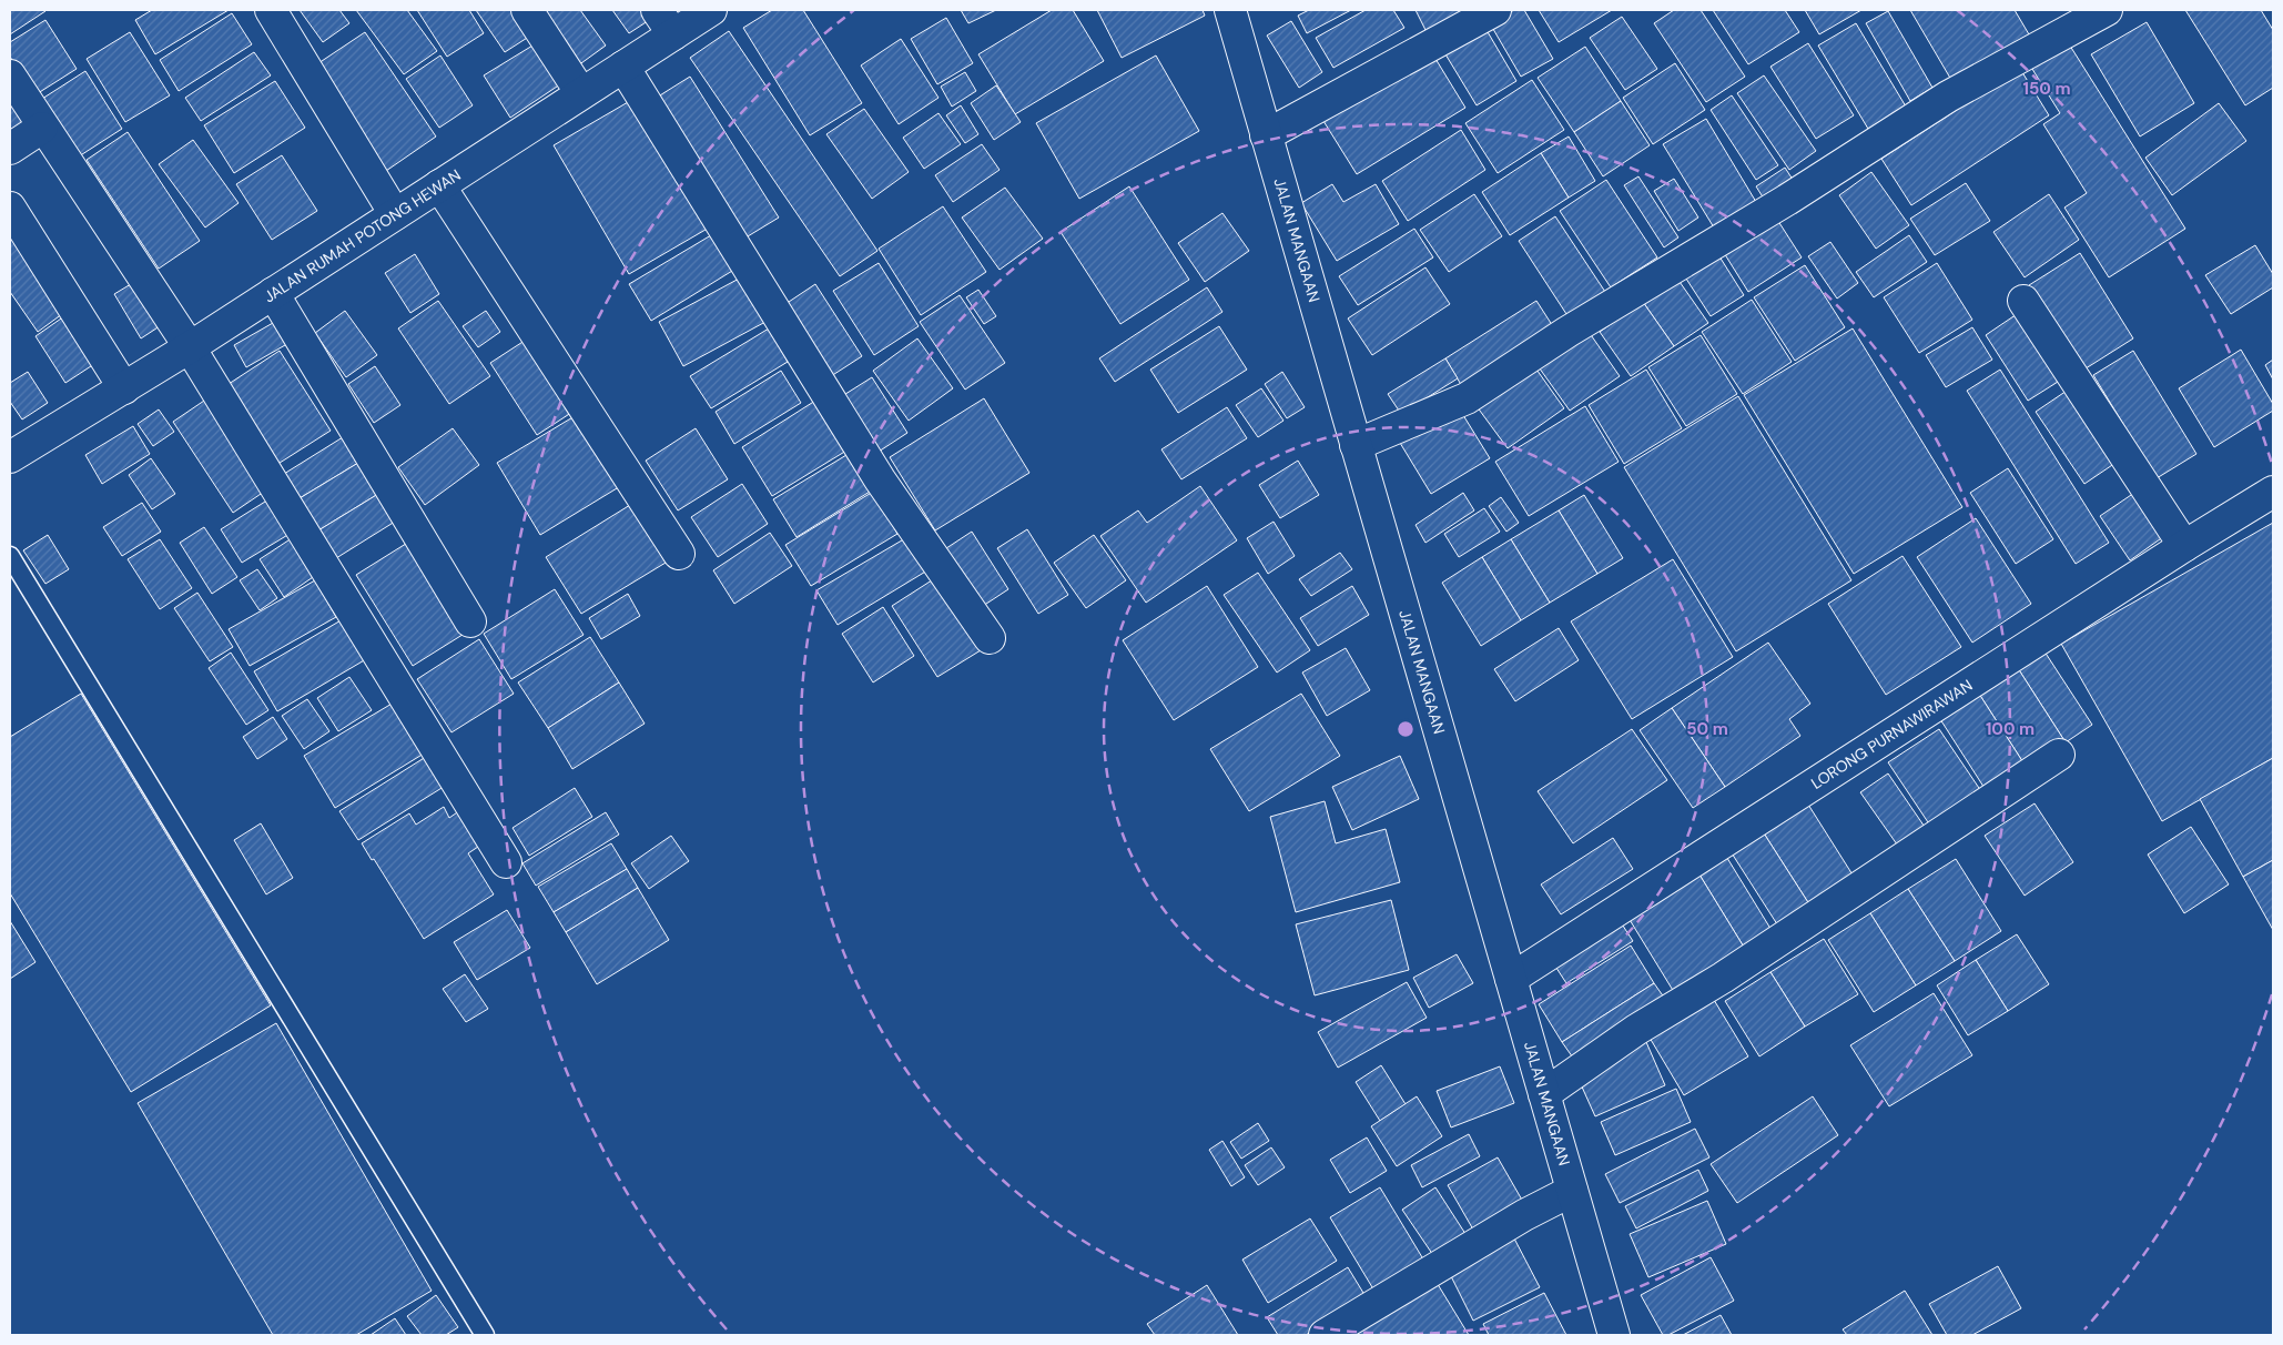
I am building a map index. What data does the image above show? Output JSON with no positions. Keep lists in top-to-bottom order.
{
  "streets": {
    "street": ["JALAN RUMAH POTONG HEWAN", "JALAN MANGAAN", "LORONG PURNAWIRAWAN"]
  },
  "crossings": [
    ["JALAN MANGAAN", "LORONG PURNAWIRAWAN"]
  ],
  "rings": ["150 m", "50 m", "100 m"]
}
